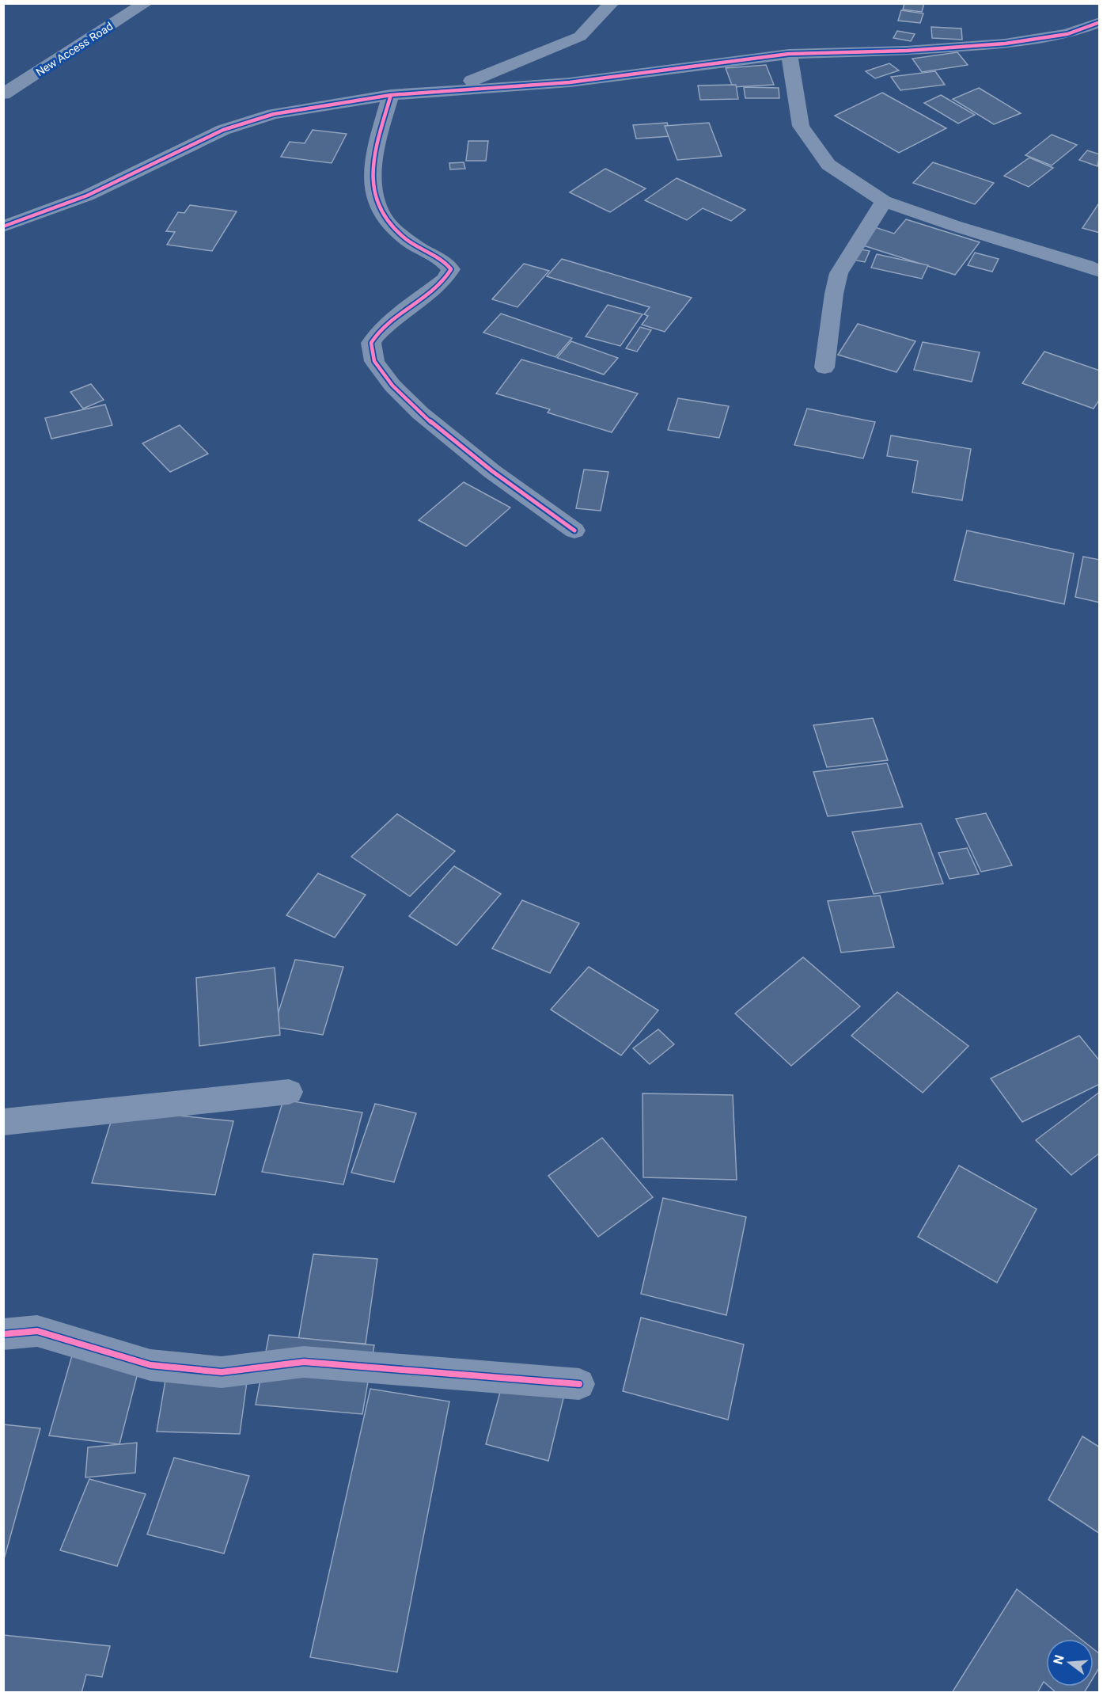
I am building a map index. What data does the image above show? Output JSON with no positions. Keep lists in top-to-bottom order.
{
  "streets": {
    "main road": ["New Access Road"]
  },
  "north": "left"
}
